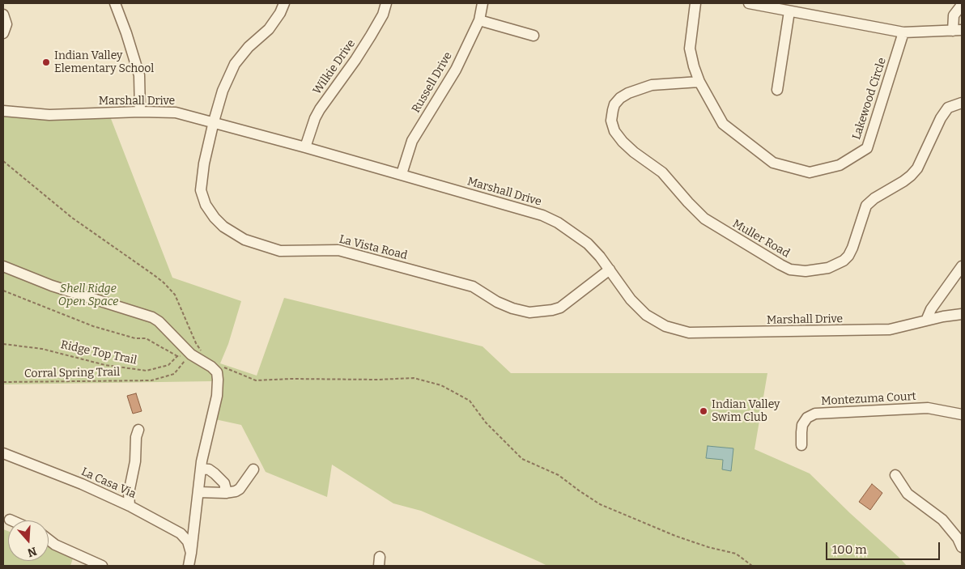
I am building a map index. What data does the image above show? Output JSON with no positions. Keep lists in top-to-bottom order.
{
  "streets": {
    "street": [
      "Wilkie Drive",
      "Russell Drive",
      "Lakewood Circle",
      "Marshall Drive",
      "Muller Road",
      "La Vista Road",
      "Montezuma Court",
      "La Casa Via"
    ],
    "path": ["Ridge Top Trail", "Corral Spring Trail"]
  },
  "crossings": [
    ["Wilkie Drive", "Marshall Drive"],
    ["Russell Drive", "Marshall Drive"],
    ["Lakewood Circle", "Muller Road"],
    ["Marshall Drive", "La Vista Road"]
  ],
  "parks": ["Shell Ridge Open Space"],
  "places": ["Indian Valley Elementary School", "Indian Valley Swim Club"],
  "scale_bar": "100 m",
  "north": "bottom"
}
